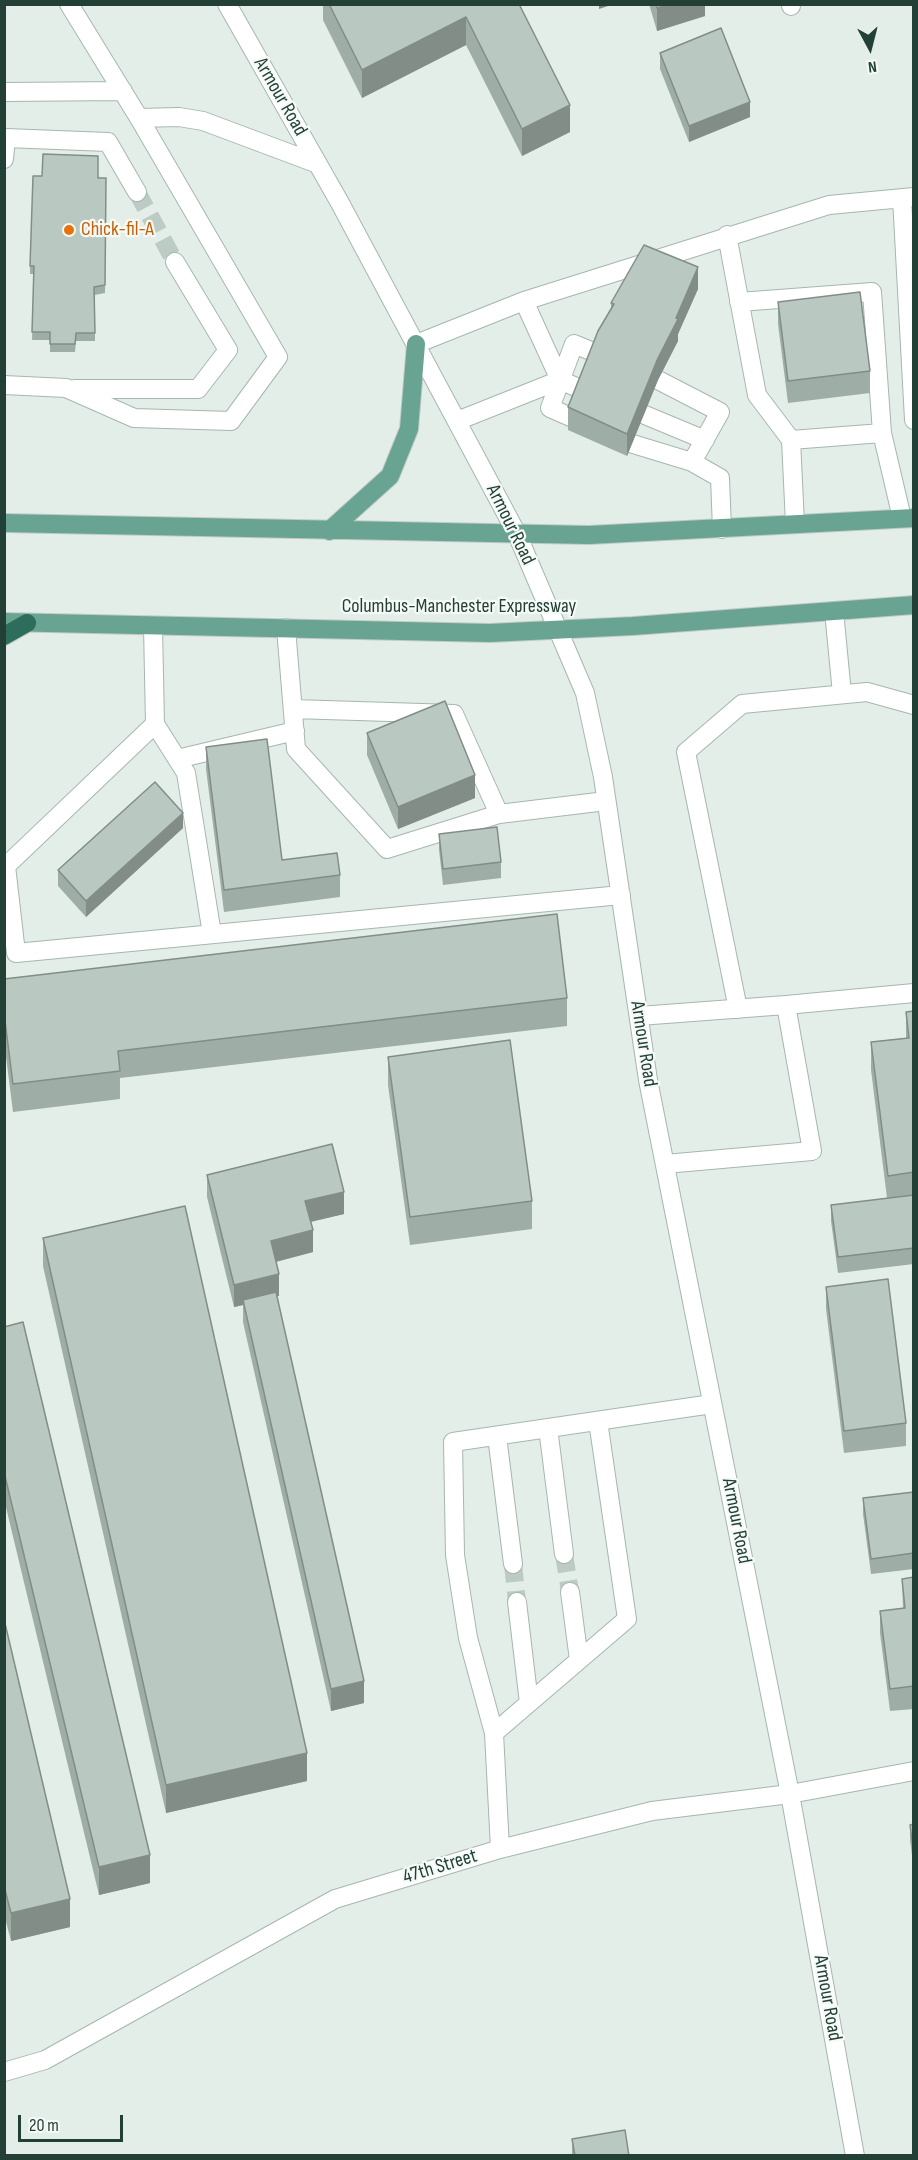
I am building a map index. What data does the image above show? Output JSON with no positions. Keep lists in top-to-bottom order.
{
  "streets": {
    "main road": ["Columbus-Manchester Expressway"],
    "street": ["Armour Road", "47th Street"]
  },
  "crossings": [
    ["Armour Road", "Columbus-Manchester Expressway"],
    ["Armour Road", "47th Street"]
  ],
  "places": ["Chick-fil-A"],
  "scale_bar": "20 m",
  "north": "bottom"
}
